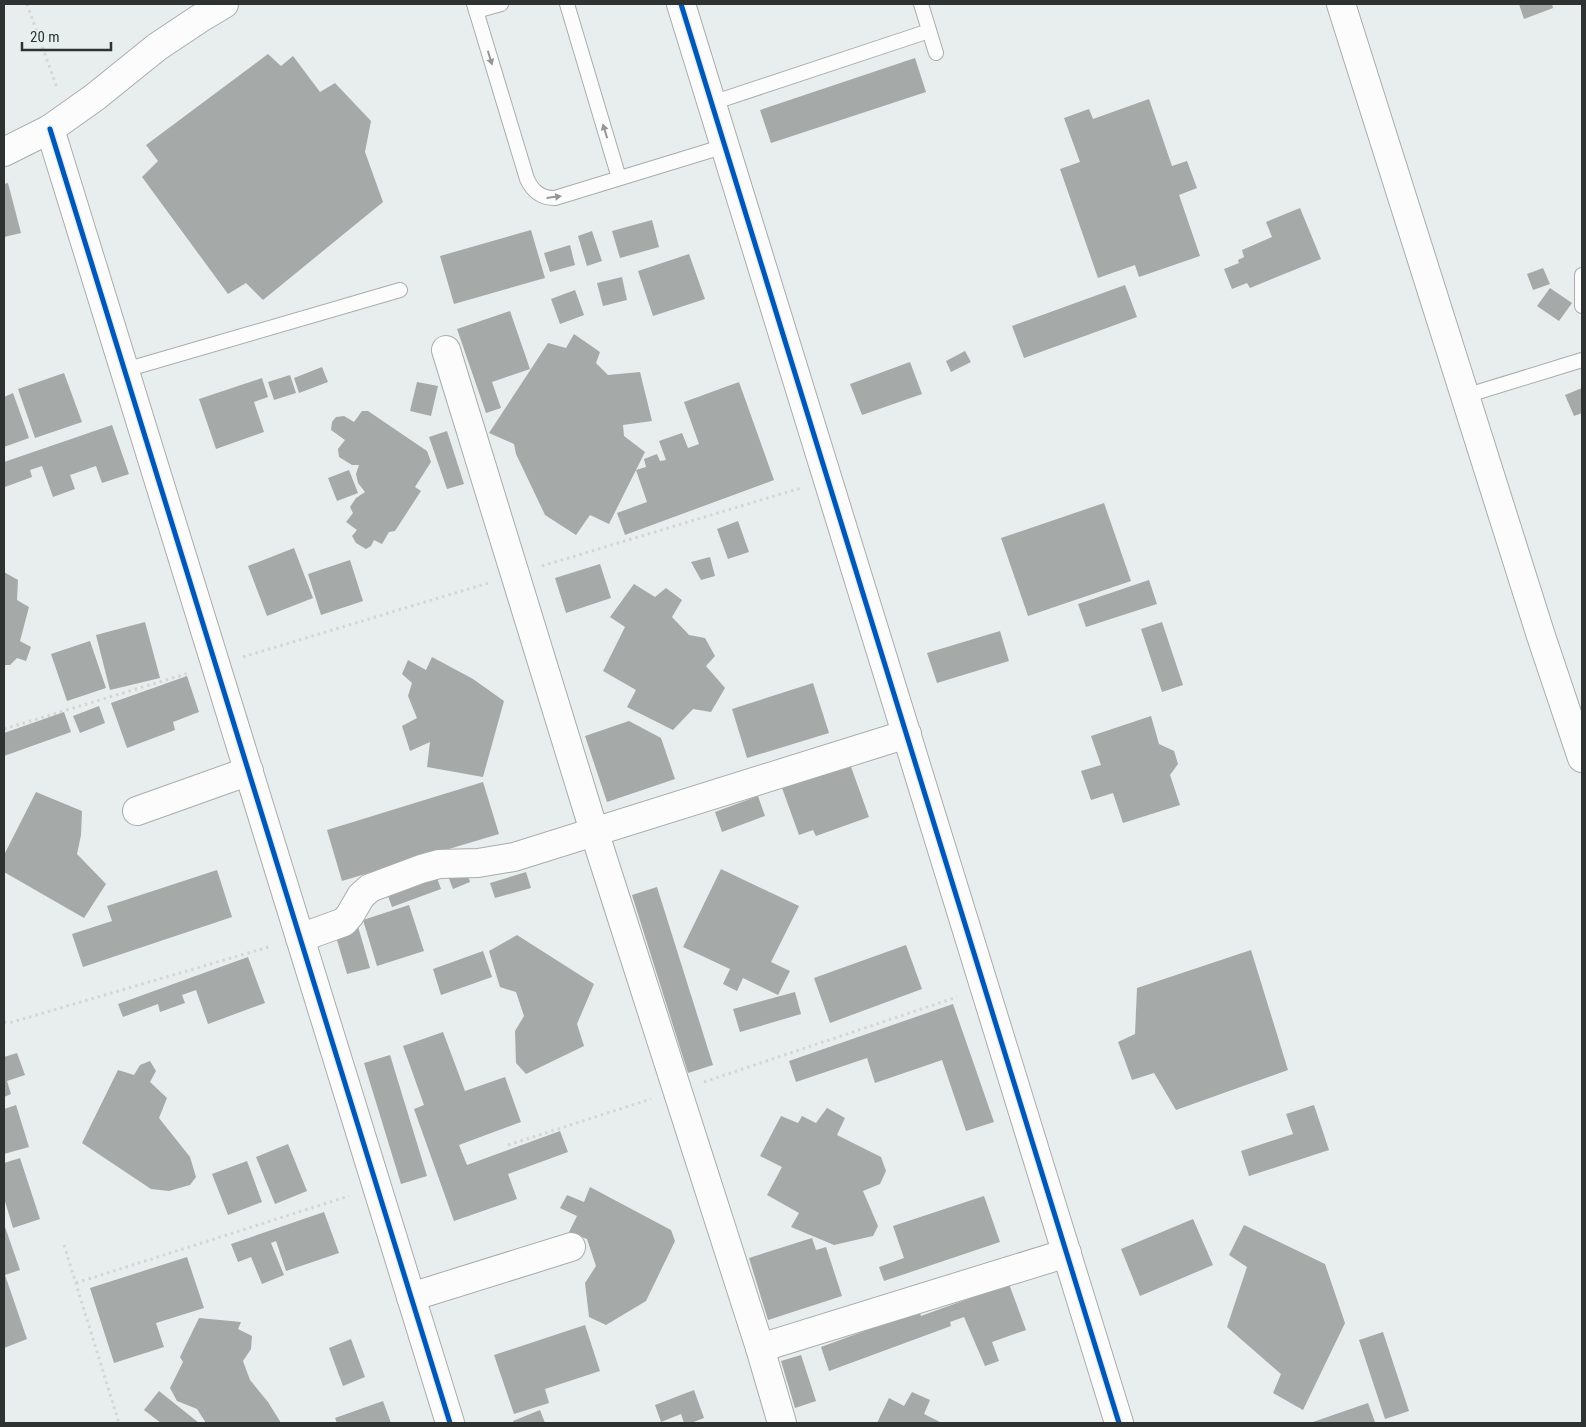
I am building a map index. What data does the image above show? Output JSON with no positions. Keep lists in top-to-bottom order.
{
  "scale_bar": "20 m"
}
